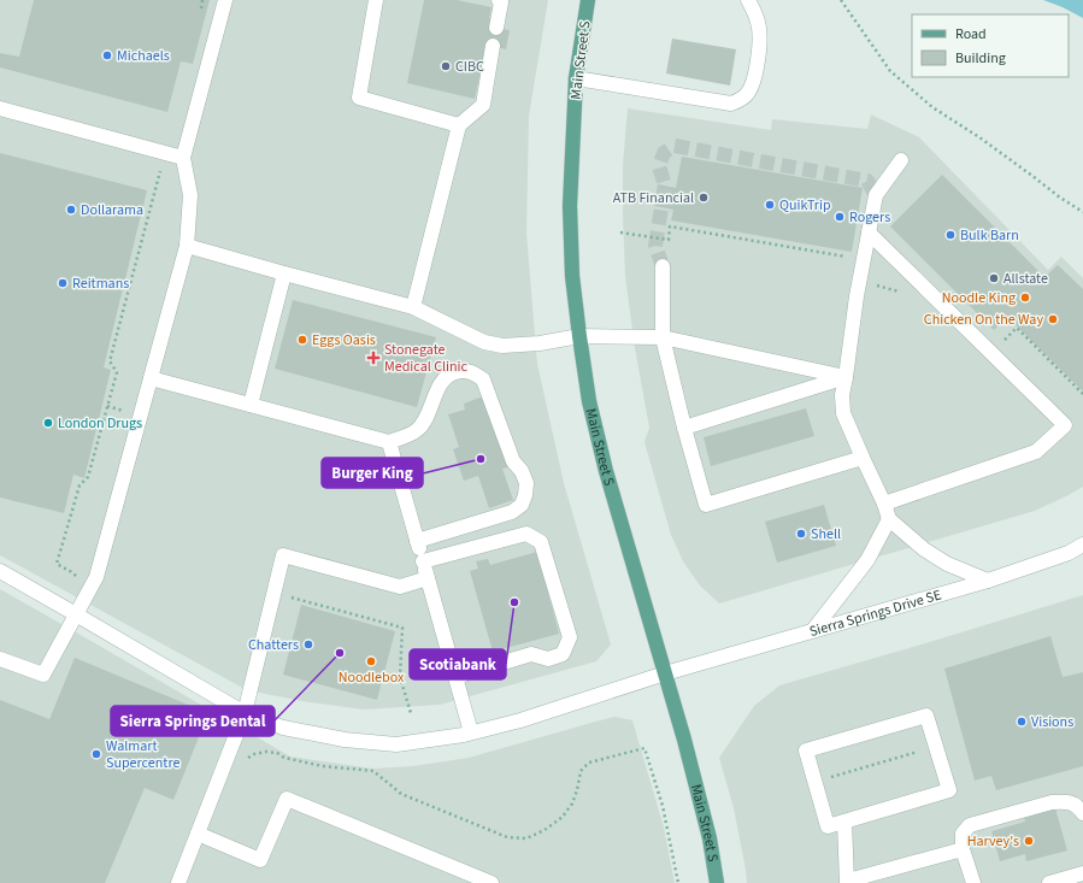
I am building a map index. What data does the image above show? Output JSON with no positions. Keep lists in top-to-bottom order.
{
  "streets": {
    "main road": ["Main Street S"],
    "street": ["Sierra Springs Drive SE"]
  },
  "crossings": [
    ["Main Street S", "Sierra Springs Drive SE"]
  ],
  "places": {
    "other": [
      "Michaels",
      "CIBC",
      "ATB Financial",
      "QuikTrip",
      "Dollarama",
      "Rogers",
      "Bulk Barn",
      "Allstate",
      "Reitmans",
      "Noodle King",
      "Chicken On the Way",
      "Eggs Oasis",
      "London Drugs",
      "Burger King",
      "Shell",
      "Scotiabank",
      "Chatters",
      "Sierra Springs Dental",
      "Noodlebox",
      "Visions",
      "Walmart Supercentre",
      "Harvey's"
    ],
    "health": ["Stonegate Medical Clinic"]
  },
  "legend": ["Road", "Building"]
}
